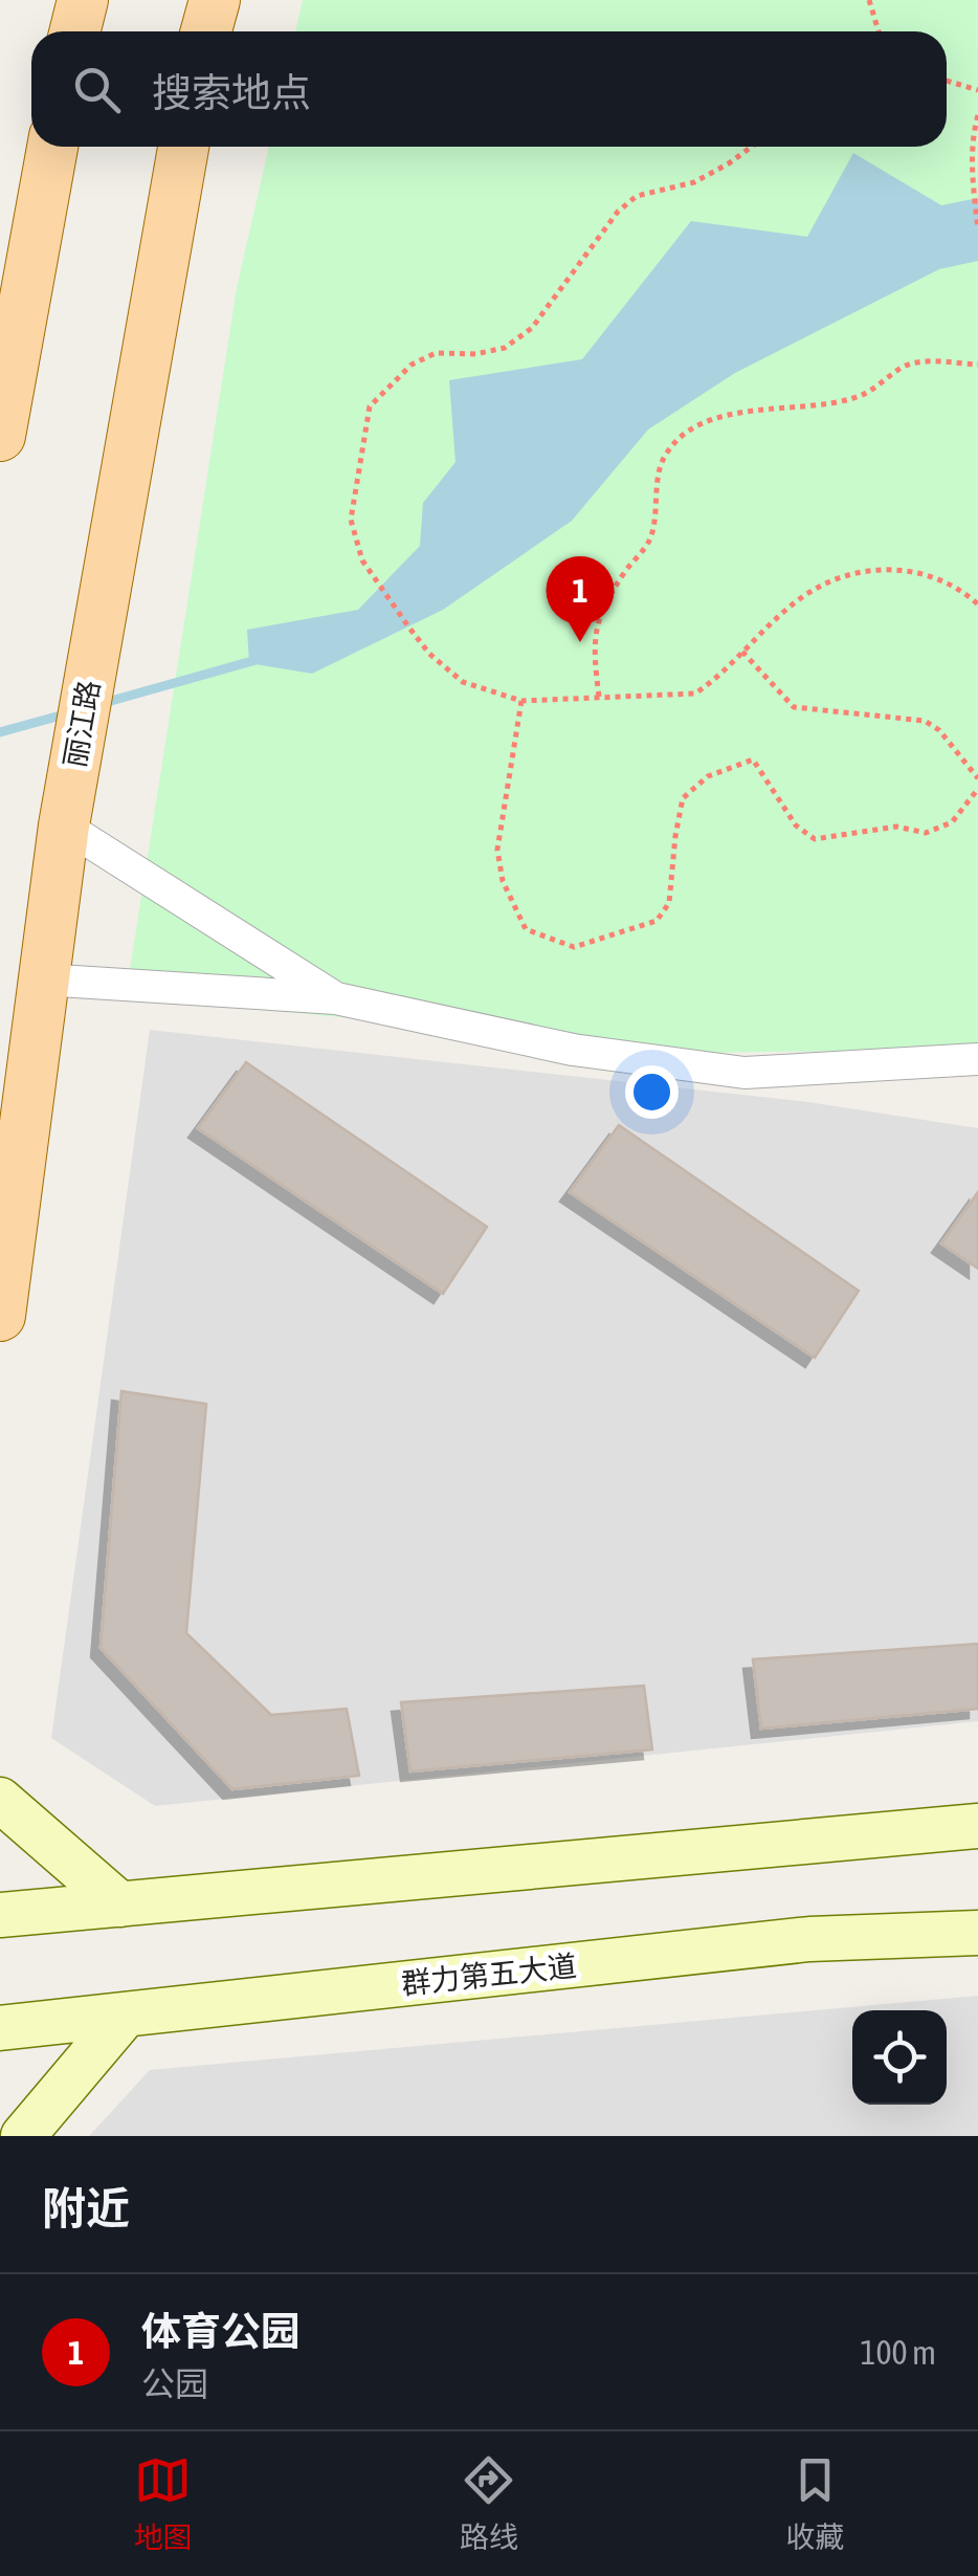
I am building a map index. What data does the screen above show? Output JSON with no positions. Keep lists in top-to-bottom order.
{
  "streets": {
    "main road": ["丽江路", "群力第五大道"]
  },
  "page": {
    "search": "搜索地点",
    "pins": "1",
    "heading": "附近",
    "list": [
      {
        "mark": "1",
        "name": "体育公园",
        "note": "公园",
        "value": "100 m"
      }
    ],
    "nav": ["地图", "路线", "收藏"]
  }
}
